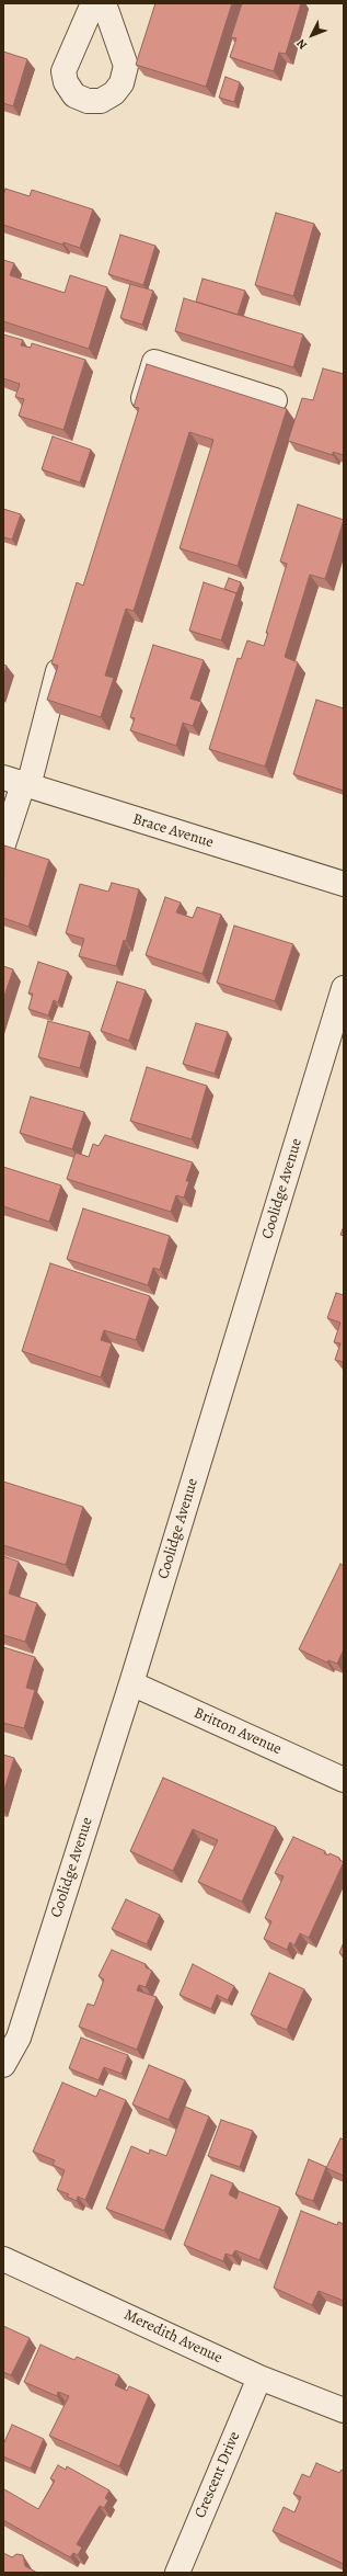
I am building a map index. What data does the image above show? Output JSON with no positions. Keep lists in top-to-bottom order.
{
  "streets": {
    "street": [
      "Brace Avenue",
      "Coolidge Avenue",
      "Britton Avenue",
      "Meredith Avenue",
      "Crescent Drive"
    ]
  },
  "crossings": [
    ["Coolidge Avenue", "Britton Avenue"],
    ["Meredith Avenue", "Crescent Drive"]
  ],
  "north": "bottom left"
}
